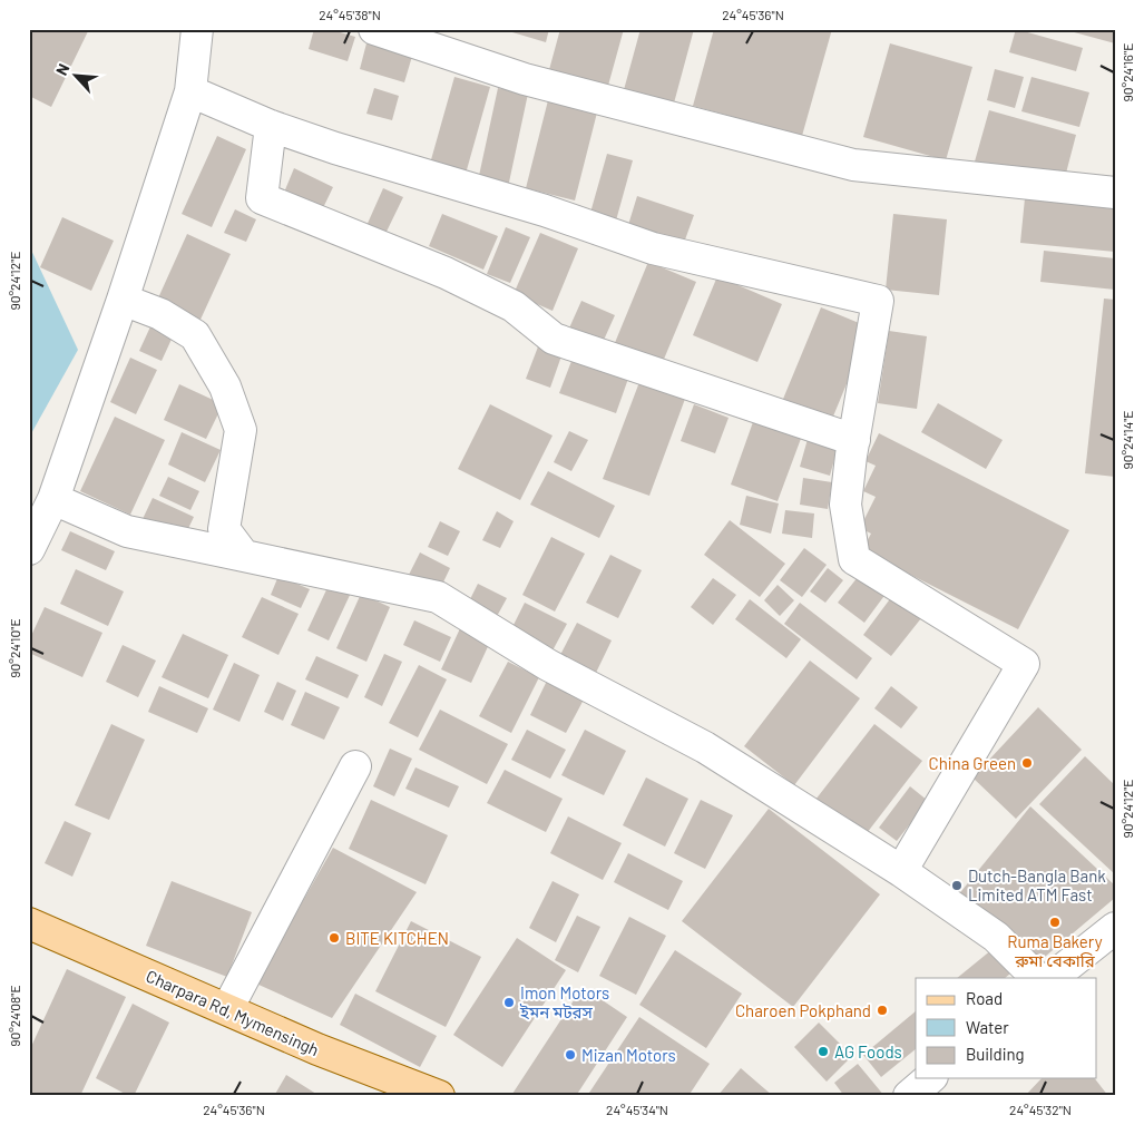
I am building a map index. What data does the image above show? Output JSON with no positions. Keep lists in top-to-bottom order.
{
  "streets": {
    "main road": ["Charpara Rd, Mymensingh"]
  },
  "places": [
    "China Green",
    "Dutch-Bangla Bank Limited ATM Fast",
    "Ruma Bakery রুমা বেকারি",
    "BITE KITCHEN",
    "Imon Motors ইমন মটরস",
    "Charoen Pokphand",
    "AG Foods",
    "Mizan Motors"
  ],
  "legend": ["Road", "Water", "Building"],
  "north": "top left",
  "coordinates": [
    "24°45'38\"N",
    "24°45'36\"N",
    "90°24'16\"E",
    "90°24'12\"E",
    "90°24'14\"E",
    "90°24'10\"E",
    "90°24'08\"E",
    "24°45'34\"N",
    "24°45'32\"N"
  ]
}
